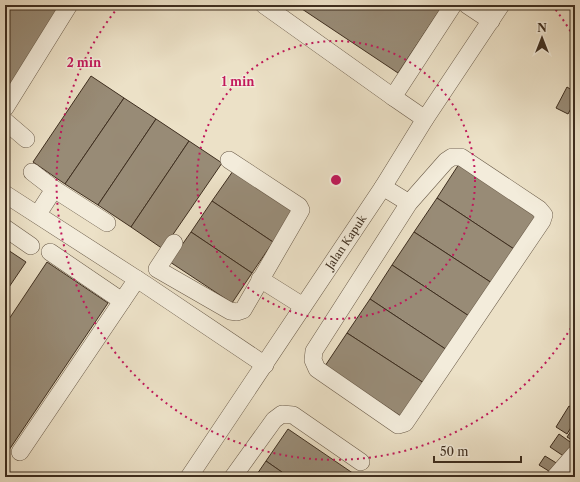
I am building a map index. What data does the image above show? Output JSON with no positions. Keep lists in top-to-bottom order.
{
  "streets": {
    "street": ["Jalan Kapuk"]
  },
  "scale_bar": "50 m",
  "north": "top",
  "rings": ["2 min", "1 min"]
}
